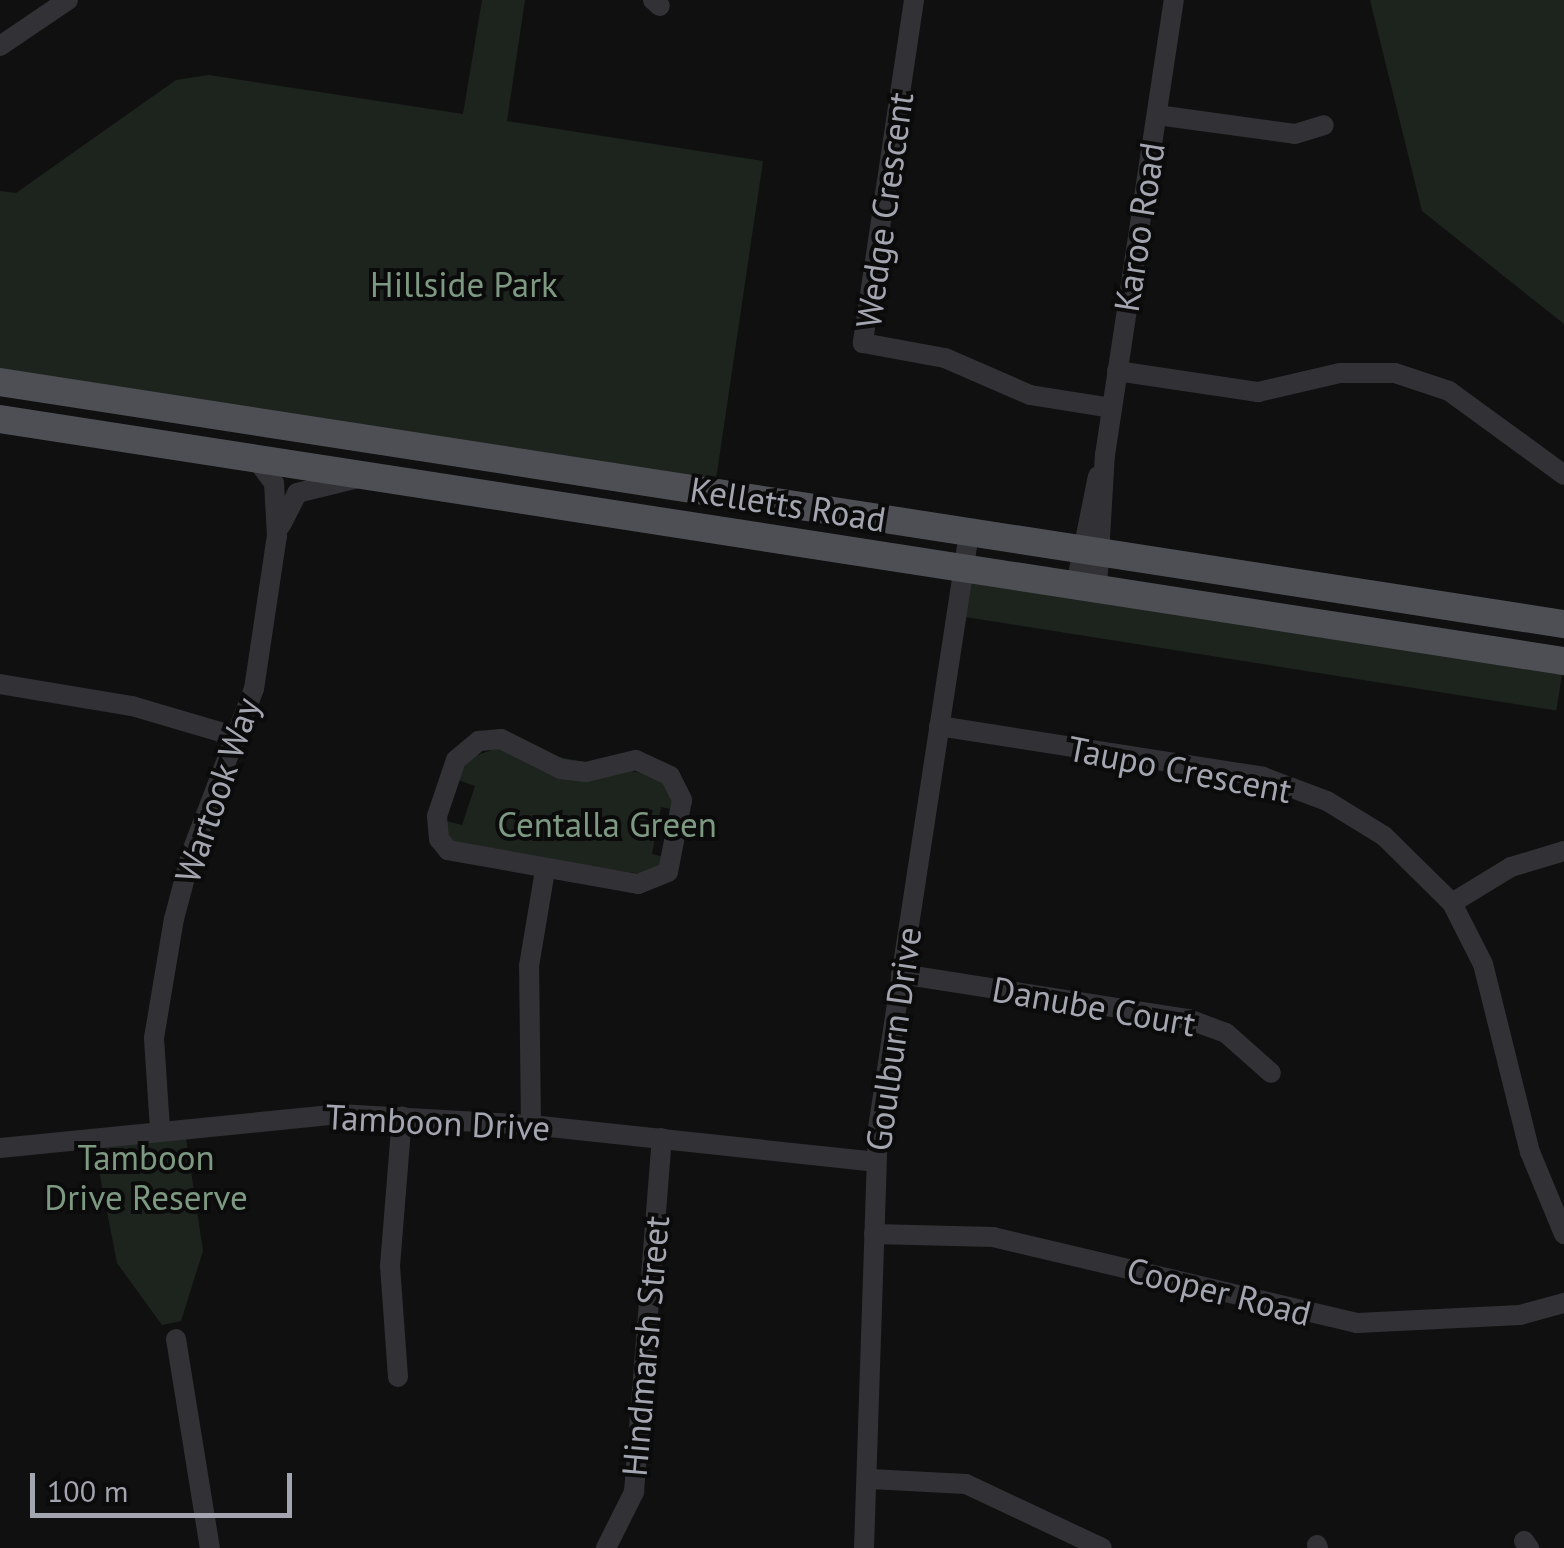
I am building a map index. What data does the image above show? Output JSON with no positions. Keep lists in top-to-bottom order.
{
  "streets": {
    "main road": ["Kelletts Road"],
    "street": [
      "Wedge Crescent",
      "Karoo Road",
      "Taupo Crescent",
      "Wartook Way",
      "Danube Court",
      "Goulburn Drive",
      "Tamboon Drive",
      "Cooper Road",
      "Hindmarsh Street"
    ]
  },
  "crossings": [
    ["Wedge Crescent", "Karoo Road"],
    ["Karoo Road", "Kelletts Road"],
    ["Kelletts Road", "Wartook Way"],
    ["Kelletts Road", "Goulburn Drive"],
    ["Taupo Crescent", "Goulburn Drive"],
    ["Wartook Way", "Tamboon Drive"],
    ["Danube Court", "Goulburn Drive"],
    ["Goulburn Drive", "Tamboon Drive"],
    ["Goulburn Drive", "Cooper Road"],
    ["Tamboon Drive", "Hindmarsh Street"]
  ],
  "parks": ["Hillside Park", "Centalla Green", "Tamboon Drive Reserve"],
  "scale_bar": "100 m"
}
